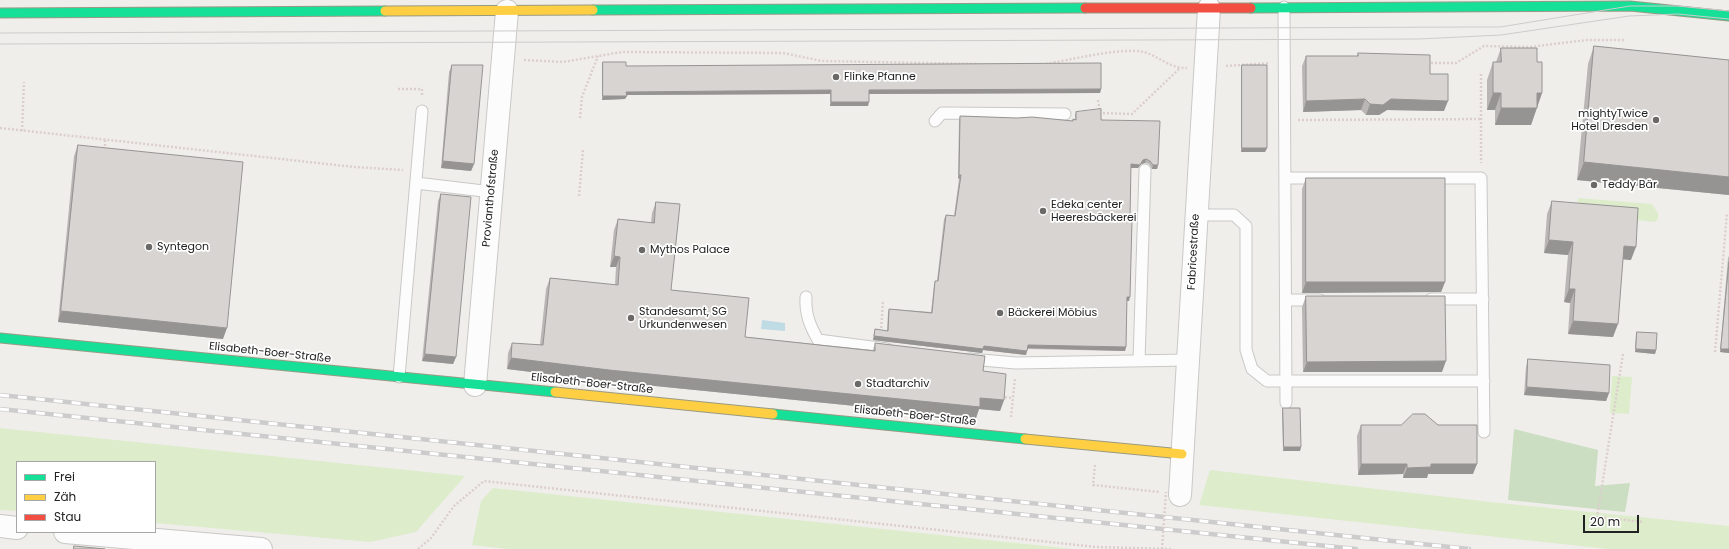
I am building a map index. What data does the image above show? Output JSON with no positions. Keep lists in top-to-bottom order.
{
  "streets": {
    "main road": ["Elisabeth-Boer-Straße"],
    "street": ["Provianthofstraße", "Fabricestraße"]
  },
  "crossings": [
    ["Provianthofstraße", "Elisabeth-Boer-Straße"],
    ["Fabricestraße", "Elisabeth-Boer-Straße"]
  ],
  "places": [
    "Flinke Pfanne",
    "mightyTwice Hotel Dresden",
    "Teddy Bär",
    "Edeka center Heeresbäckerei",
    "Syntegon",
    "Mythos Palace",
    "Bäckerei Möbius",
    "Standesamt, SG Urkundenwesen",
    "Stadtarchiv"
  ],
  "legend": ["Frei", "Zäh", "Stau"],
  "scale_bar": "20 m"
}
